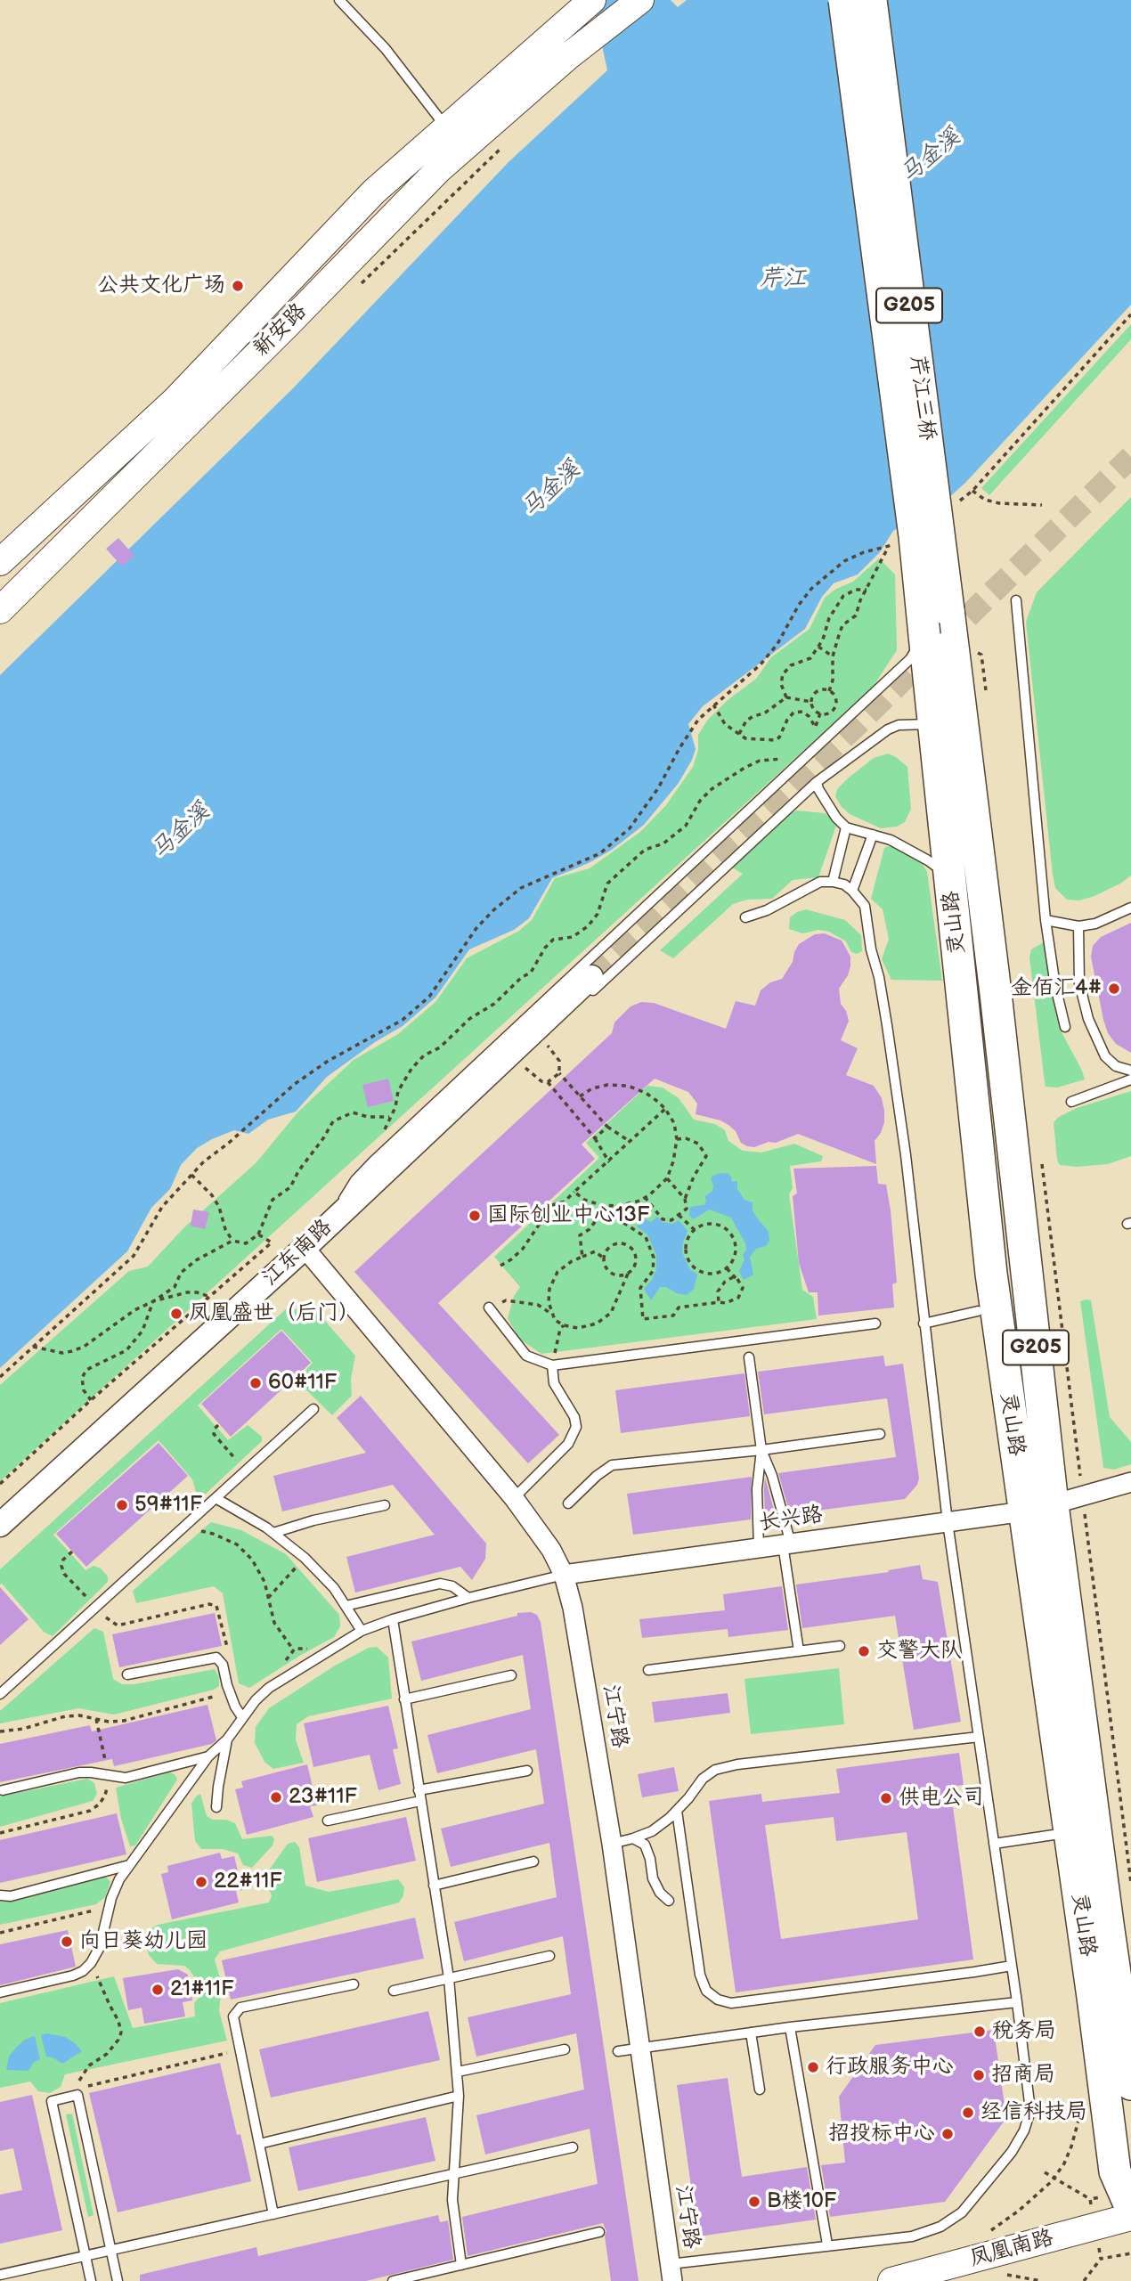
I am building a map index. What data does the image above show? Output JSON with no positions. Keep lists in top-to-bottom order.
{
  "streets": {
    "highway": ["G205", "芹江三桥", "灵山路"],
    "main road": ["新安路", "凤凰南路"],
    "street": ["江东南路", "长兴路", "江宁路"]
  },
  "crossings": [
    ["芹江三桥", "灵山路"],
    ["灵山路", "长兴路"],
    ["江东南路", "江宁路"],
    ["长兴路", "江宁路"]
  ],
  "water": ["马金溪", "芹江"],
  "places": [
    "公共文化广场",
    "金佰汇4#",
    "国际创业中心13F",
    "凤凰盛世（后门）",
    "60#11F",
    "59#11F",
    "交警大队",
    "23#11F",
    "供电公司",
    "22#11F",
    "向日葵幼儿园",
    "21#11F",
    "税务局",
    "行政服务中心",
    "招商局",
    "经信科技局",
    "招投标中心",
    "B楼10F"
  ]
}
